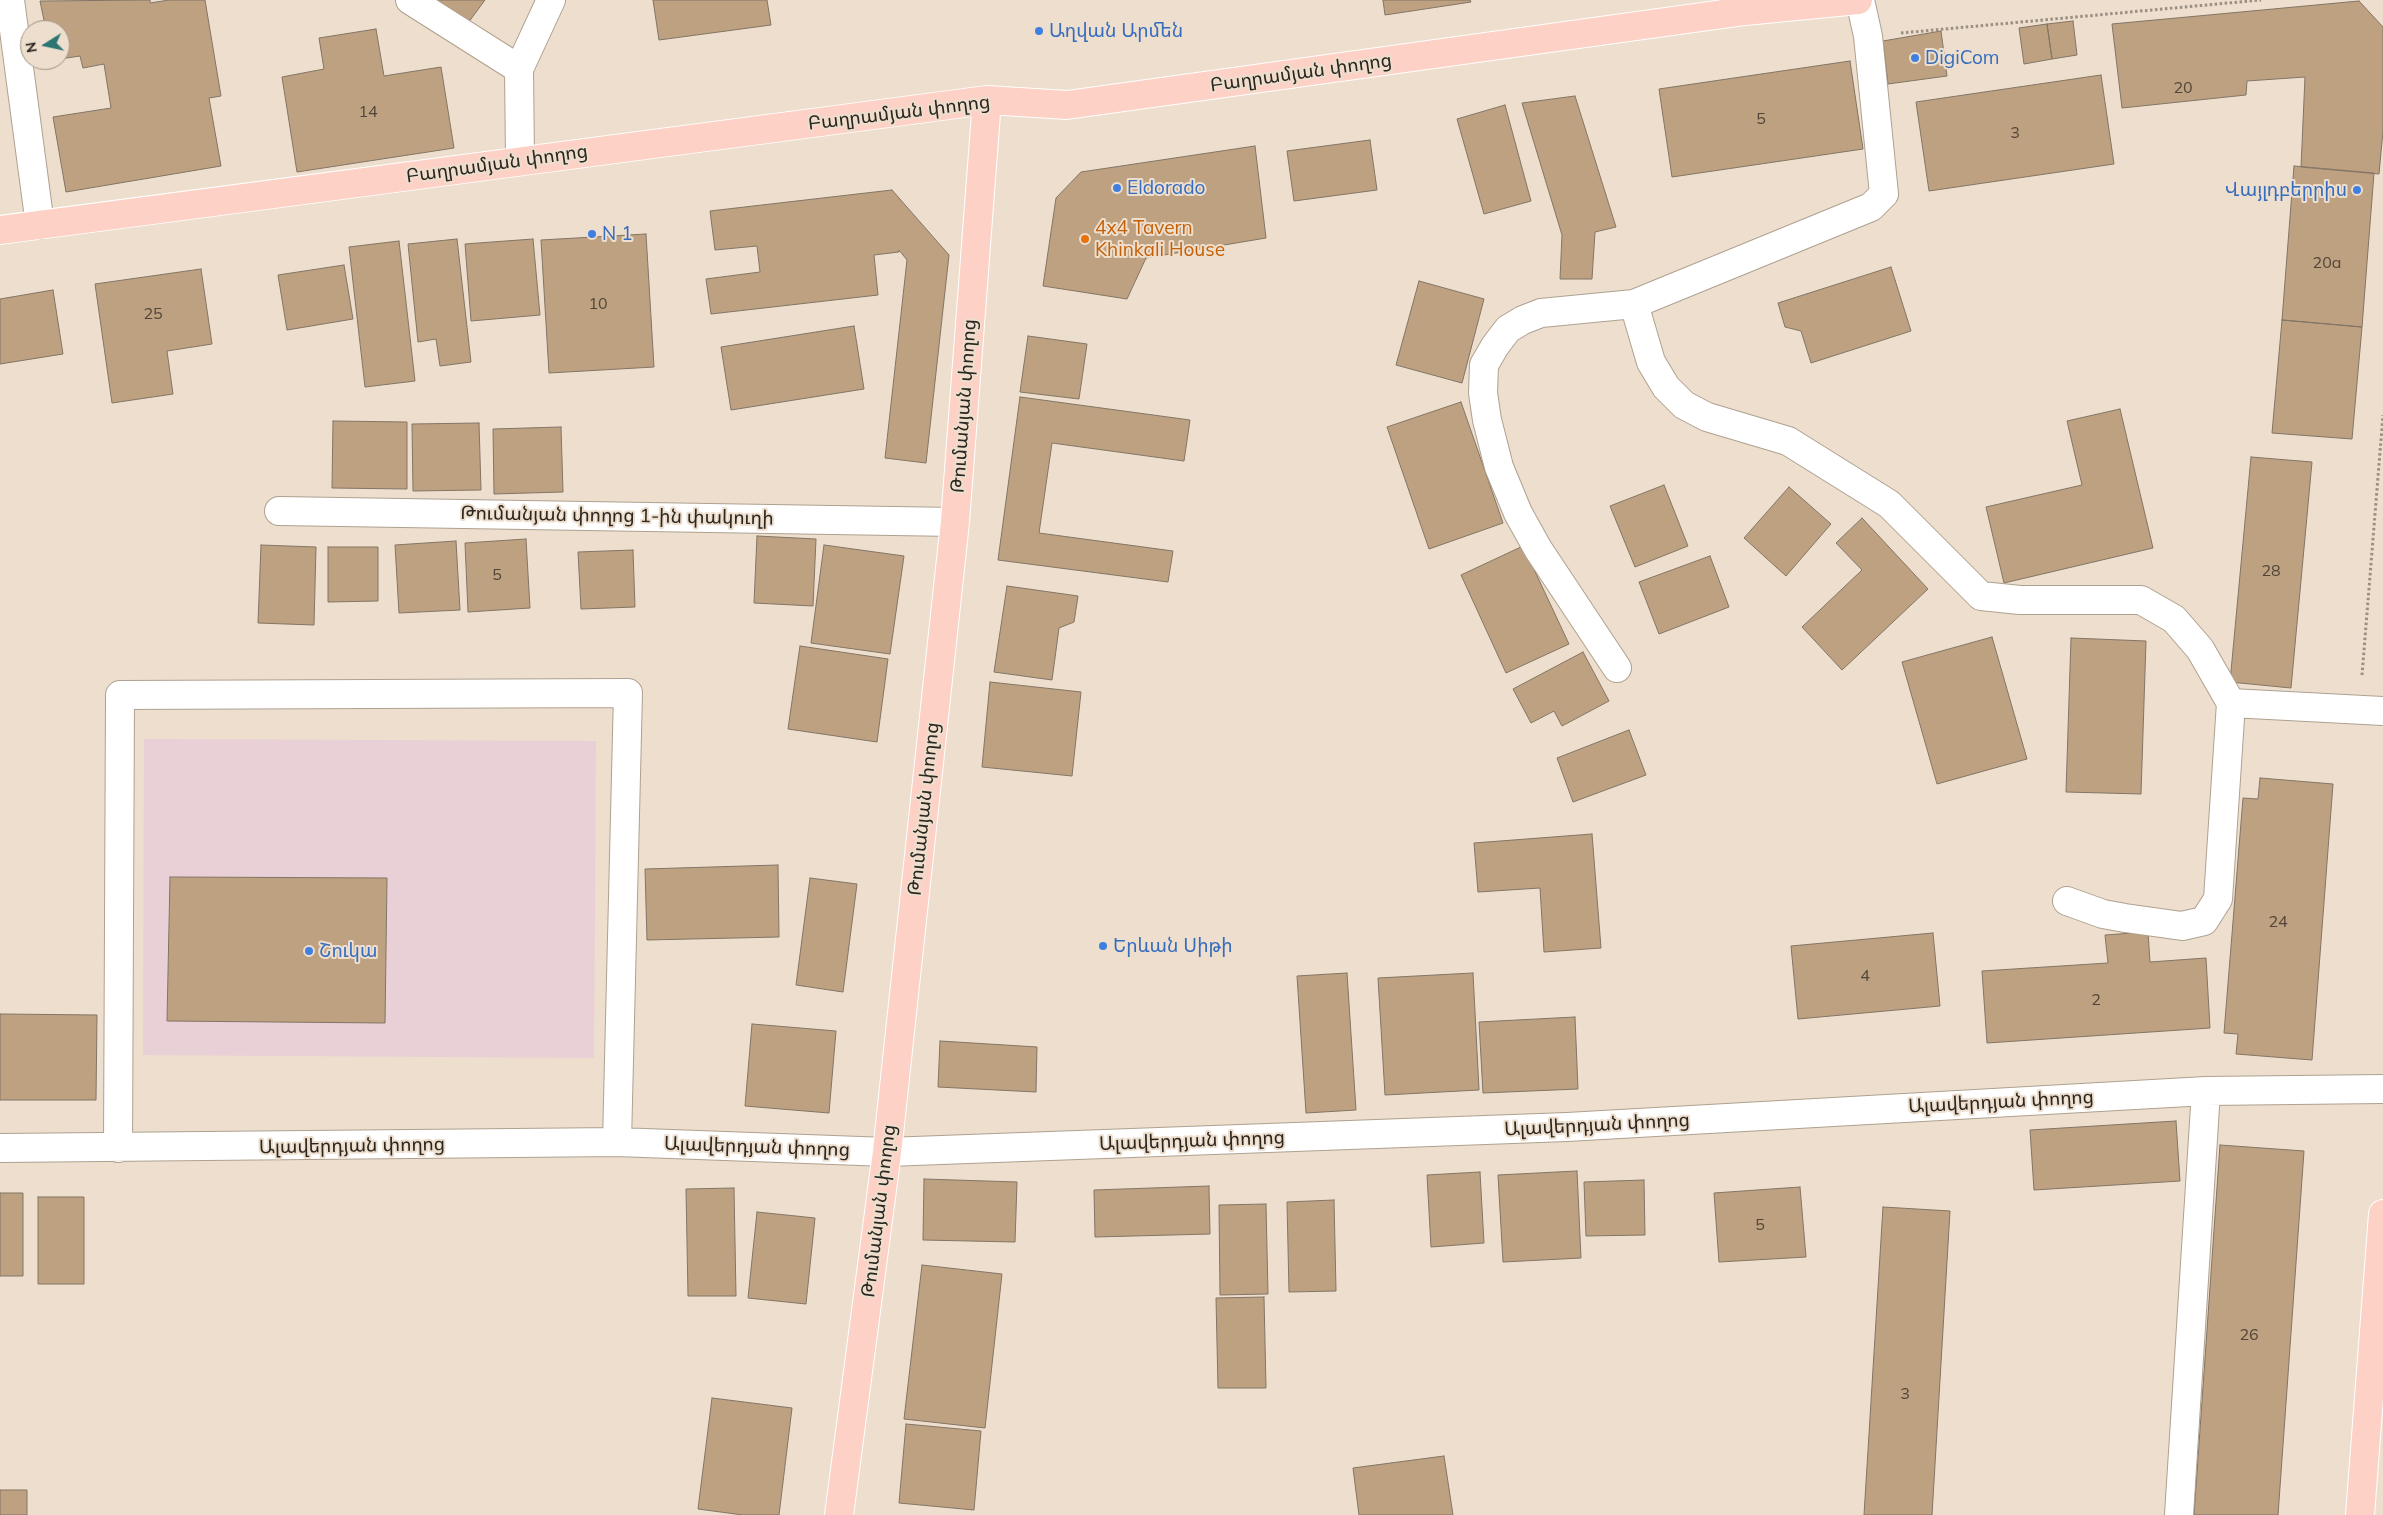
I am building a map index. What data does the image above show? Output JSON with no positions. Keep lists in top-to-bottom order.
{
  "streets": {
    "main road": ["Բաղրամյան փողոց", "Թումանյան փողոց"],
    "street": ["Թումանյան փողոց 1-ին փակուղի", "Ալավերդյան փողոց"]
  },
  "crossings": [
    ["Բաղրամյան փողոց", "Թումանյան փողոց"],
    ["Թումանյան փողոց", "Թումանյան փողոց 1-ին փակուղի"],
    ["Թումանյան փողոց", "Ալավերդյան փողոց"]
  ],
  "places": [
    "Աղվան Արմեն",
    "DigiCom",
    "Eldorado",
    "Վայլդբերրիս",
    "N 1",
    "4x4 Tavern Khinkali House",
    "Երևան Սիթի",
    "Շուկա"
  ],
  "house_numbers": [
    "20",
    "14",
    "5",
    "3",
    "20a",
    "10",
    "25",
    "28",
    "5",
    "24",
    "4",
    "2",
    "5",
    "26",
    "3"
  ],
  "north": "left"
}
